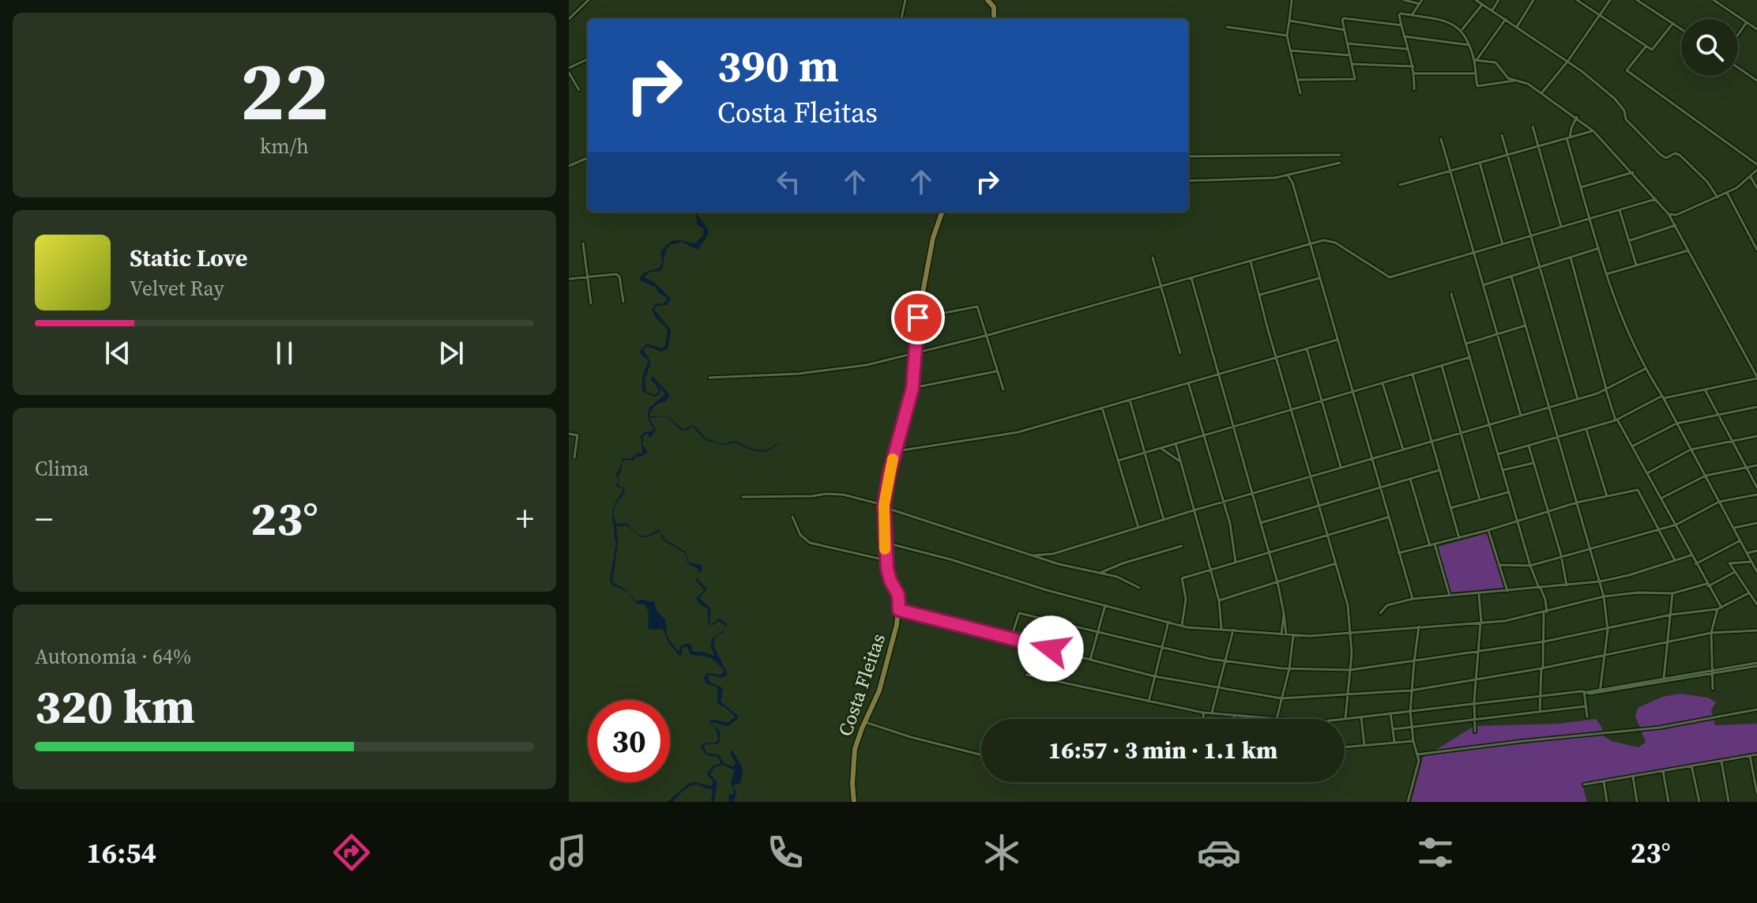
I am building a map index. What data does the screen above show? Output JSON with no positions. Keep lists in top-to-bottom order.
{
  "streets": {
    "main road": ["Costa Fleitas"]
  },
  "page": {
    "tile": [
      ["22", "km/h"],
      "Clima",
      ["Autonomía · 64%", "320 km"]
    ],
    "turn": ["390 m", "Costa Fleitas"],
    "song": ["Static Love", "Velvet Ray"],
    "heat": ["−", "23°", "+"],
    "limit": "30",
    "trip": "16:57 · 3 min · 1.1 km",
    "tabs": ["16:54", "23°"]
  }
}
